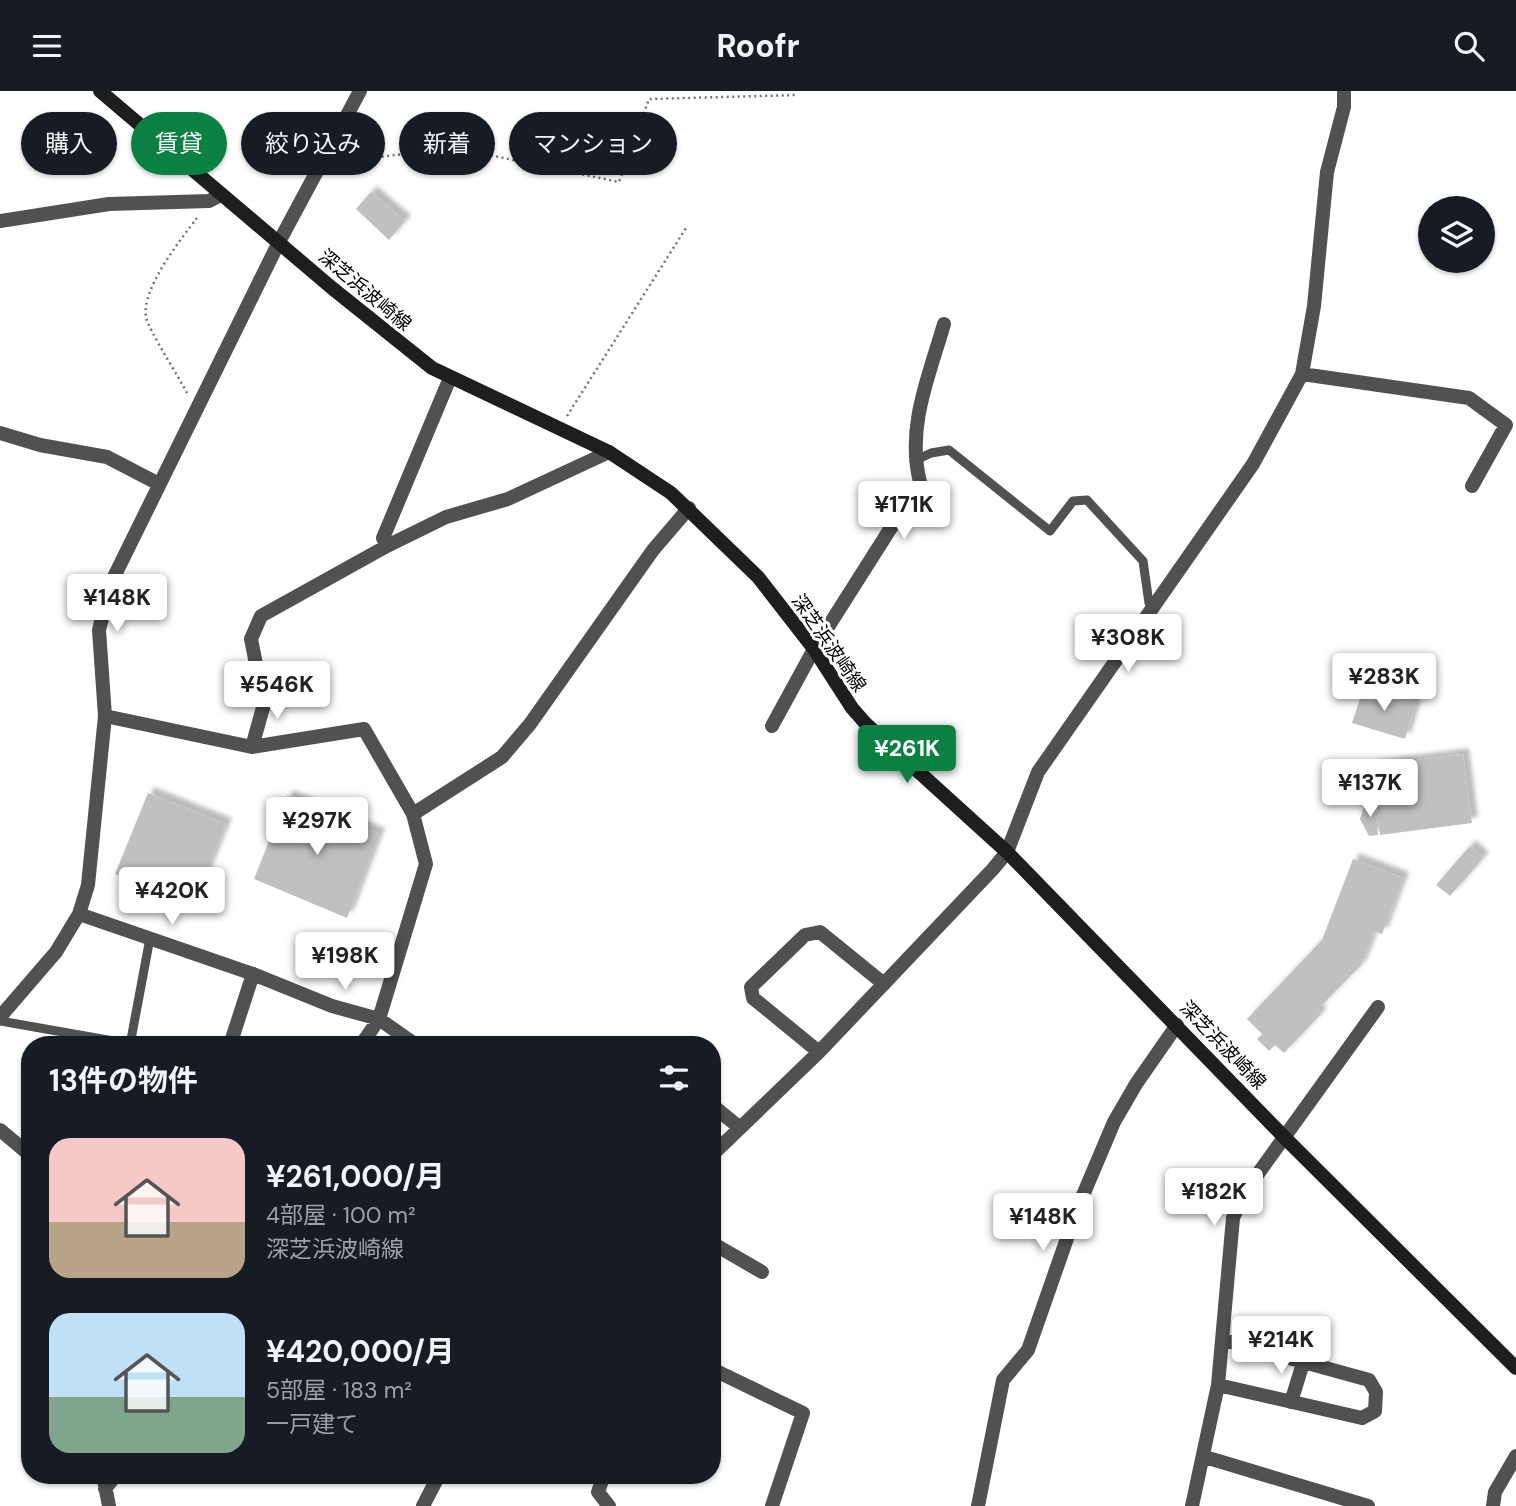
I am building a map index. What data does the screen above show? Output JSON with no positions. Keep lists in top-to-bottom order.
{
  "streets": {
    "main road": ["深芝浜波崎線"]
  },
  "page": {
    "header": "Roofr",
    "chip": [
      "購入",
      "賃貸",
      "絞り込み",
      "新着",
      "マンション"
    ],
    "price": [
      "¥171K",
      "¥148K",
      "¥308K",
      "¥283K",
      "¥546K",
      "¥261K",
      "¥137K",
      "¥297K",
      "¥420K",
      "¥198K",
      "¥182K",
      "¥148K",
      "¥214K"
    ],
    "heading": "13件の物件",
    "list": [
      {
        "name": "¥261,000/月",
        "note": "4部屋 · 100 m² · 深芝浜波崎線"
      },
      {
        "name": "¥420,000/月",
        "note": "5部屋 · 183 m² · 一戸建て"
      }
    ]
  }
}
